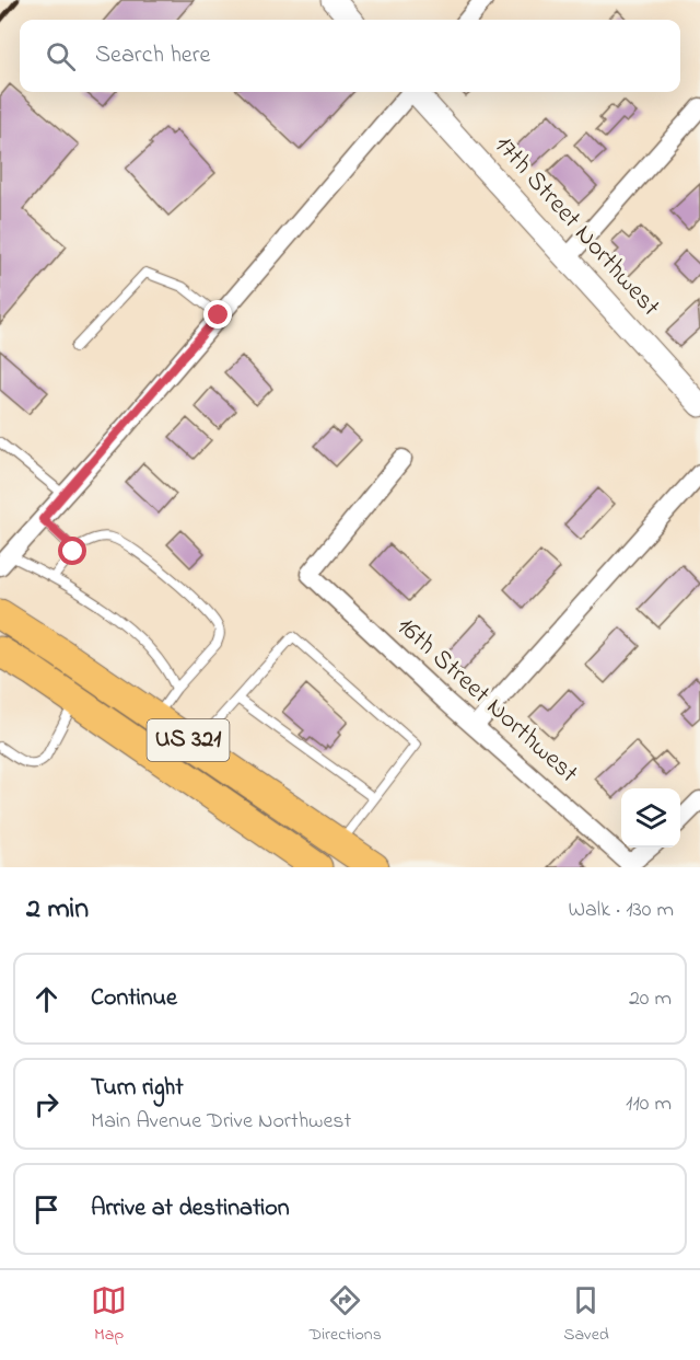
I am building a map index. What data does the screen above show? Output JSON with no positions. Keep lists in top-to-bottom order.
{
  "streets": {
    "highway": ["US 321"],
    "street": ["17th Street Northwest", "16th Street Northwest"]
  },
  "page": {
    "search": "Search here",
    "heading": ["2 min", "Walk · 130 m"],
    "list": [
      ["Continue", "20 m"],
      ["Turn right", "Main Avenue Drive Northwest", "110 m"],
      "Arrive at destination"
    ],
    "nav": ["Map", "Directions", "Saved"]
  }
}
